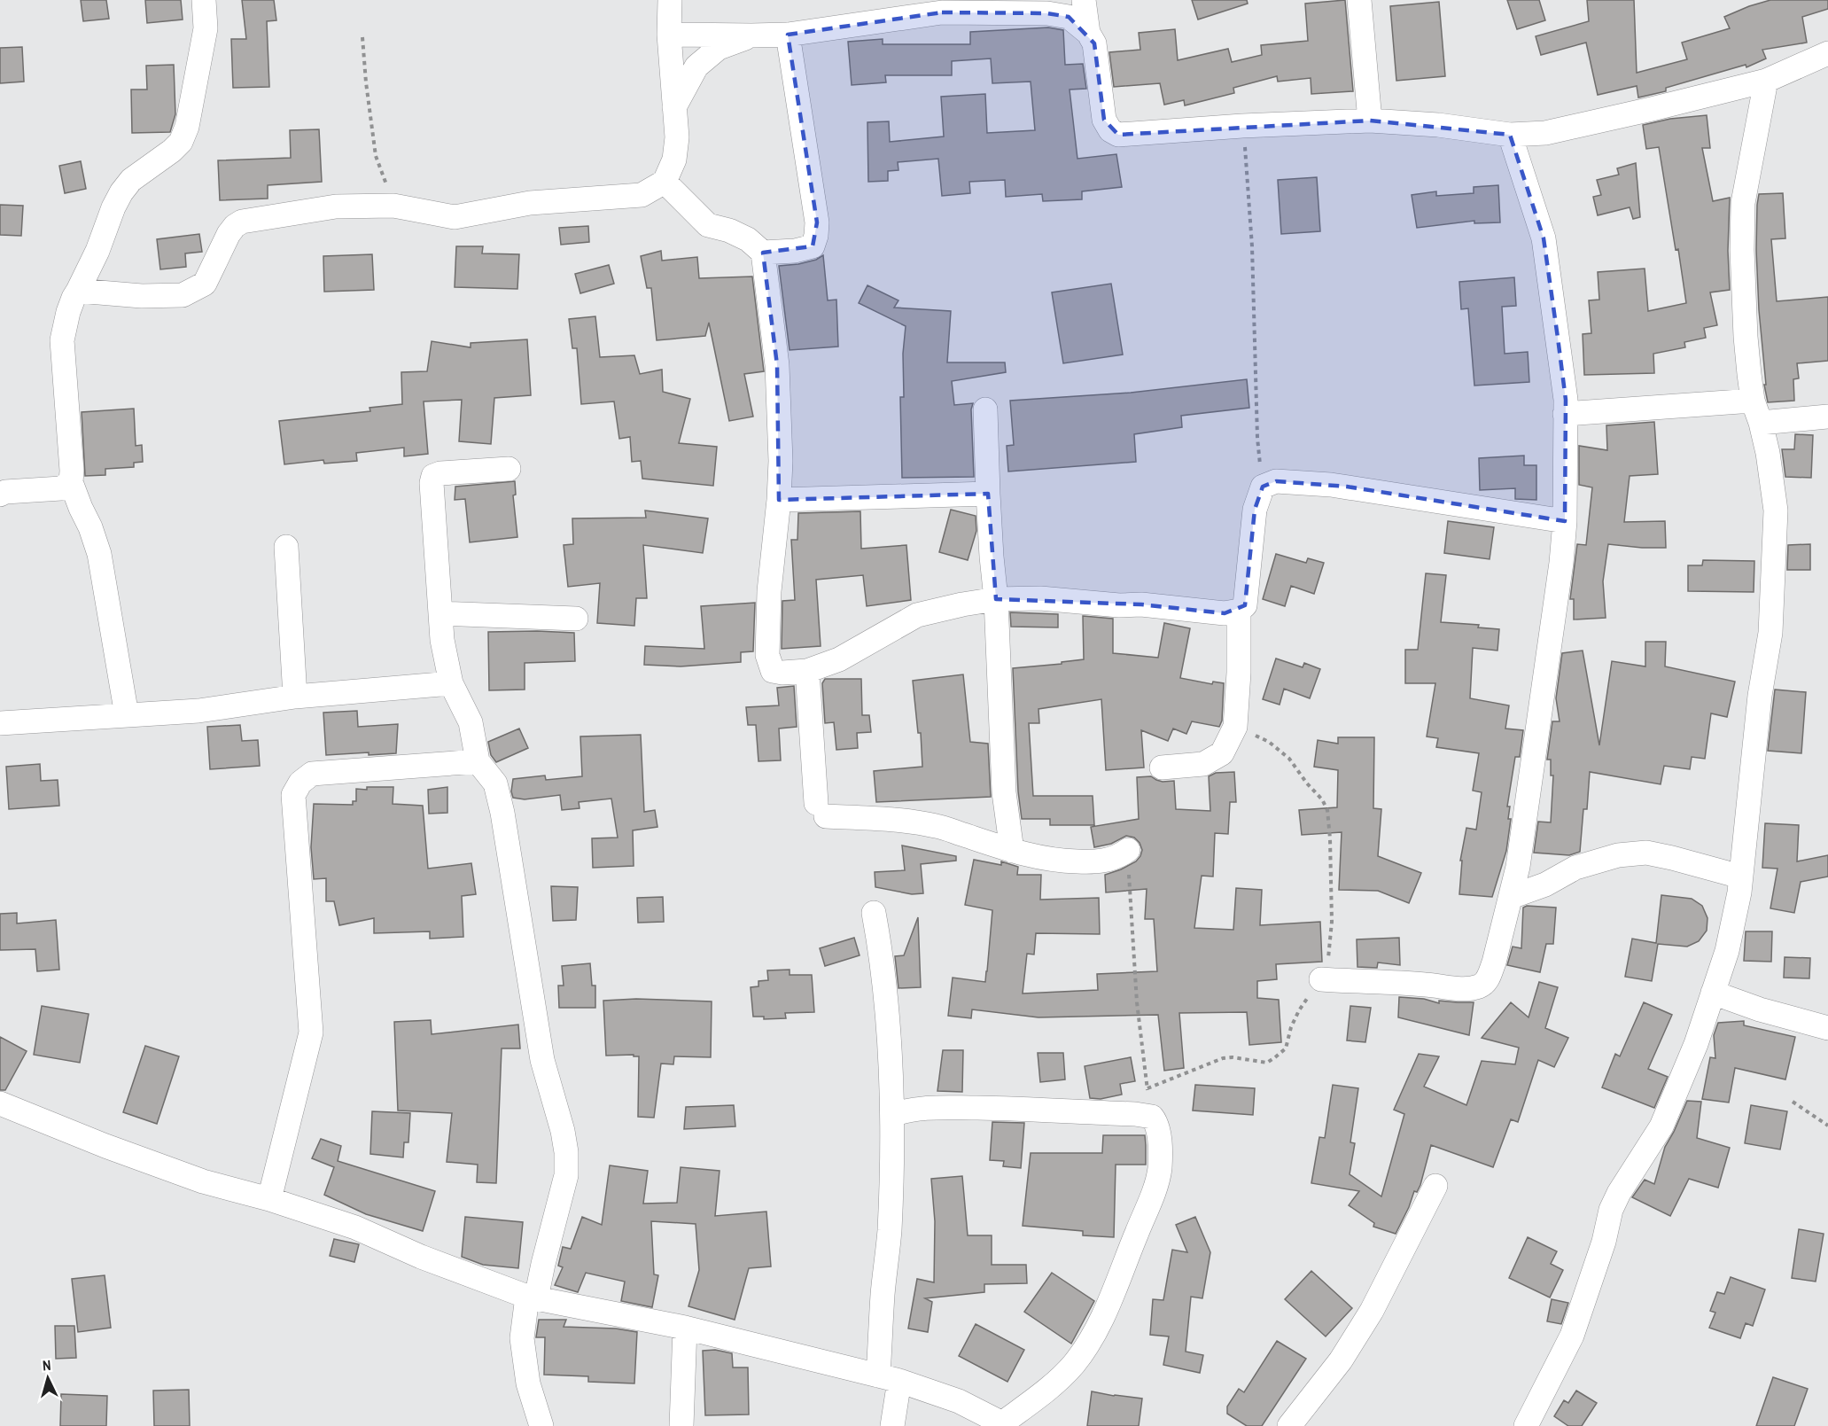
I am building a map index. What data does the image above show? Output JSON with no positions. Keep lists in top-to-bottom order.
{
  "north": "top"
}
